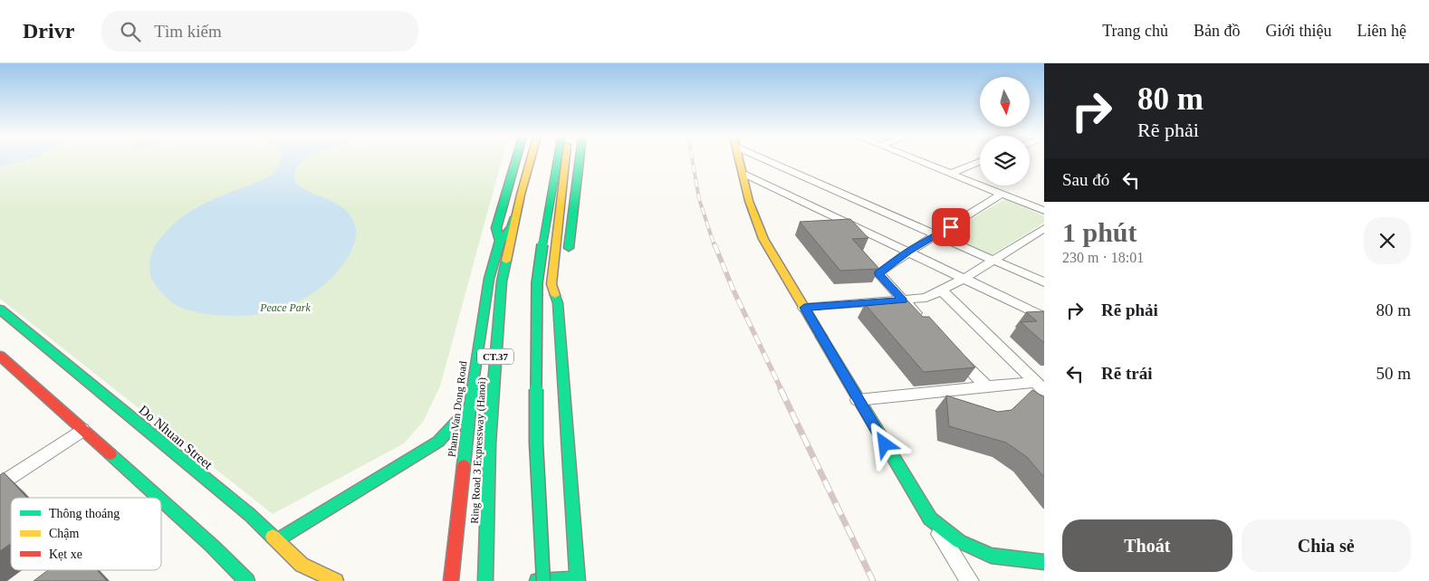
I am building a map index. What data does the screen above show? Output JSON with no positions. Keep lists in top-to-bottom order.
{
  "streets": {
    "main road": [
      "CT.37",
      "Pham Van Dong Road",
      "Do Nhuan Street",
      "Ring Road 3 Expressway (Hanoi)"
    ]
  },
  "parks": ["Peace Park"],
  "legend": ["Thông thoáng", "Chậm", "Kẹt xe"],
  "north": "bottom",
  "page": {
    "header": "Drivr",
    "search": "Tìm kiếm",
    "nav": [
      "Trang chủ",
      "Bản đồ",
      "Giới thiệu",
      "Liên hệ"
    ],
    "turn": ["80 m", "Rẽ phải"],
    "then": "Sau đó",
    "heading": ["1 phút", "230 m · 18:01"],
    "list": [
      {
        "name": "Rẽ phải",
        "value": "80 m"
      },
      {
        "name": "Rẽ trái",
        "value": "50 m"
      }
    ],
    "buttons": ["Thoát", "Chia sẻ"]
  }
}
